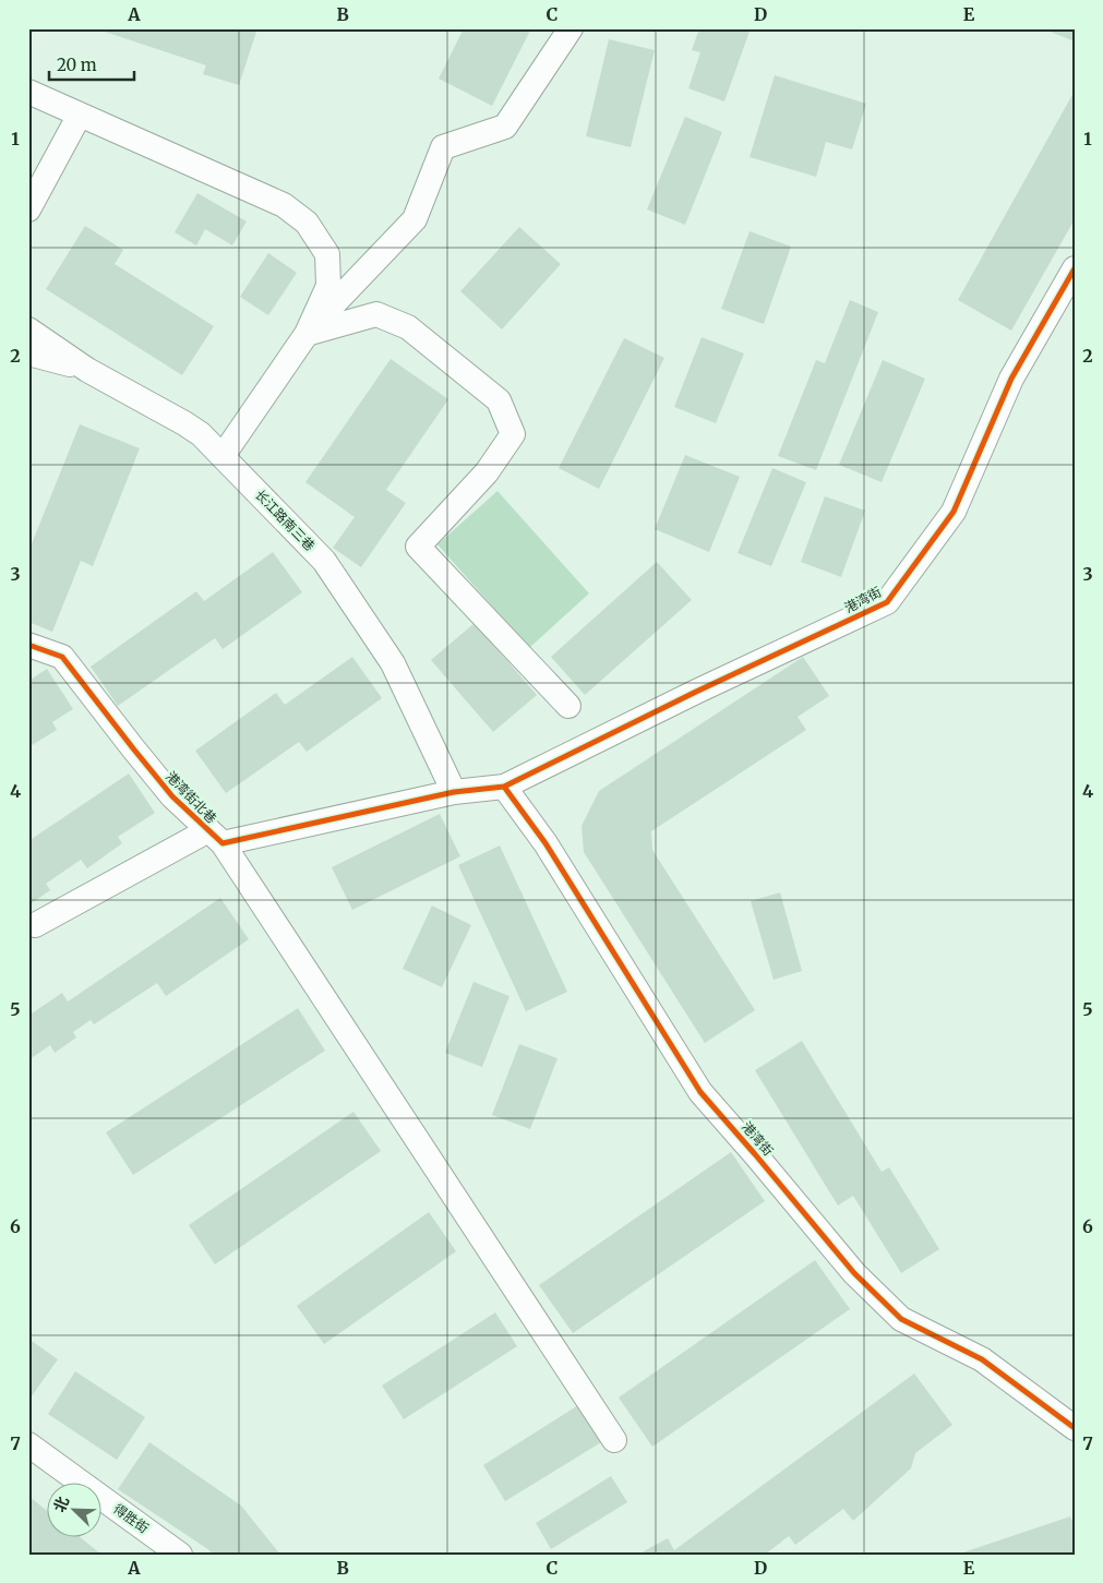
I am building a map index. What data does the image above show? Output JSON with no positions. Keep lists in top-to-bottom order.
{
  "streets": {
    "street": [
      "长江路南三巷",
      "港湾街",
      "港湾街北巷",
      "得胜街"
    ]
  },
  "crossings": [
    ["长江路南三巷", "港湾街"]
  ],
  "scale_bar": "20 m",
  "north": "top left",
  "grid": {
    "columns": [
      "A",
      "B",
      "C",
      "D",
      "E"
    ],
    "rows": [
      "1",
      "2",
      "3",
      "4",
      "5",
      "6",
      "7"
    ]
  }
}
